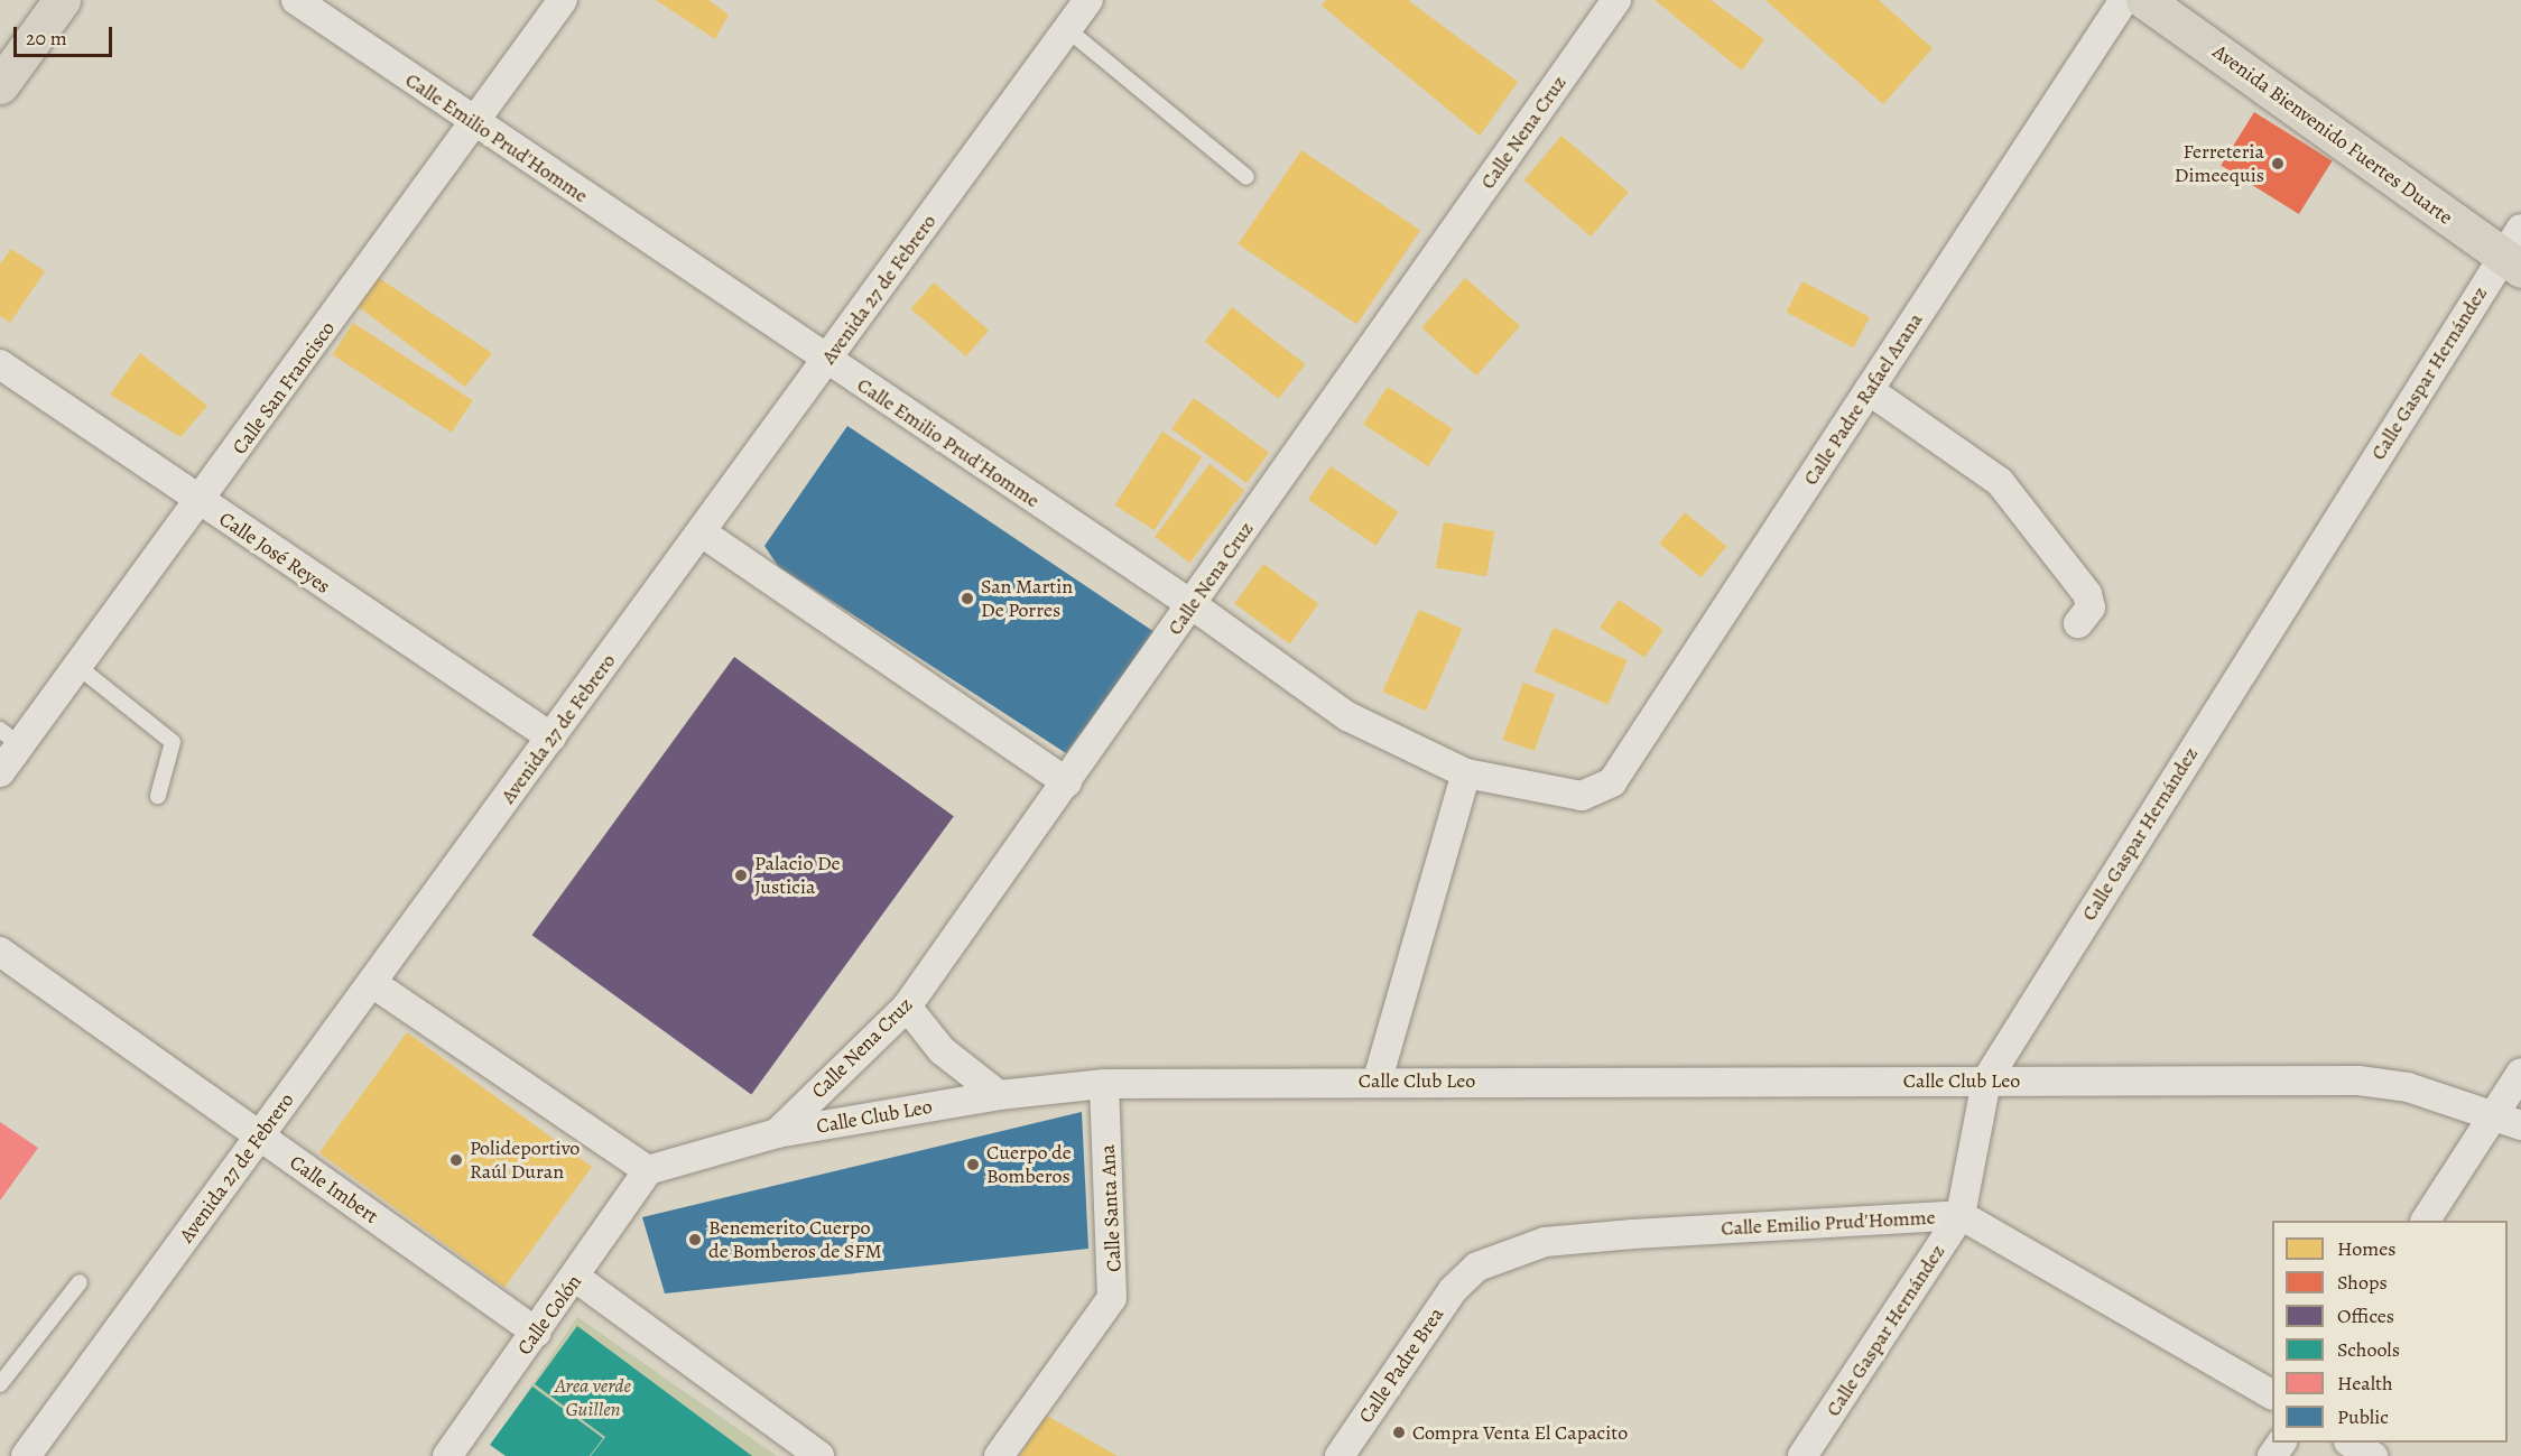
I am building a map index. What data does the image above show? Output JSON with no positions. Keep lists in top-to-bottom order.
{
  "streets": {
    "main road": ["Avenida Bienvenido Fuertes Duarte"],
    "street": [
      "Calle Nena Cruz",
      "Calle Emilio Prud'Homme",
      "Avenida 27 de Febrero",
      "Calle Gaspar Hernández",
      "Calle San Francisco",
      "Calle Padre Rafael Arana",
      "Calle José Reyes",
      "Calle Club Leo",
      "Calle Imbert",
      "Calle Santa Ana",
      "Calle Colón",
      "Calle Padre Brea"
    ]
  },
  "crossings": [
    ["Calle Nena Cruz", "Calle Emilio Prud'Homme"],
    ["Calle Nena Cruz", "Calle Club Leo"],
    ["Avenida Bienvenido Fuertes Duarte", "Calle Gaspar Hernández"],
    ["Calle Emilio Prud'Homme", "Avenida 27 de Febrero"],
    ["Calle Emilio Prud'Homme", "Calle Gaspar Hernández"],
    ["Calle Emilio Prud'Homme", "Calle San Francisco"],
    ["Calle Emilio Prud'Homme", "Calle Padre Rafael Arana"],
    ["Calle Emilio Prud'Homme", "Calle Padre Brea"],
    ["Avenida 27 de Febrero", "Calle José Reyes"],
    ["Avenida 27 de Febrero", "Calle Imbert"],
    ["Calle Gaspar Hernández", "Calle Club Leo"],
    ["Calle San Francisco", "Calle José Reyes"],
    ["Calle Club Leo", "Calle Santa Ana"],
    ["Calle Club Leo", "Calle Colón"],
    ["Calle Imbert", "Calle Colón"]
  ],
  "parks": ["Area verde Guillen"],
  "places": [
    "Ferreteria Dimeequis",
    "San Martin De Porres",
    "Palacio De Justicia",
    "Polideportivo Raúl Duran",
    "Cuerpo de Bomberos",
    "Benemerito Cuerpo de Bomberos de SFM",
    "Compra Venta El Capacito"
  ],
  "legend": [
    "Homes",
    "Shops",
    "Offices",
    "Schools",
    "Health",
    "Public"
  ],
  "scale_bar": "20 m"
}
